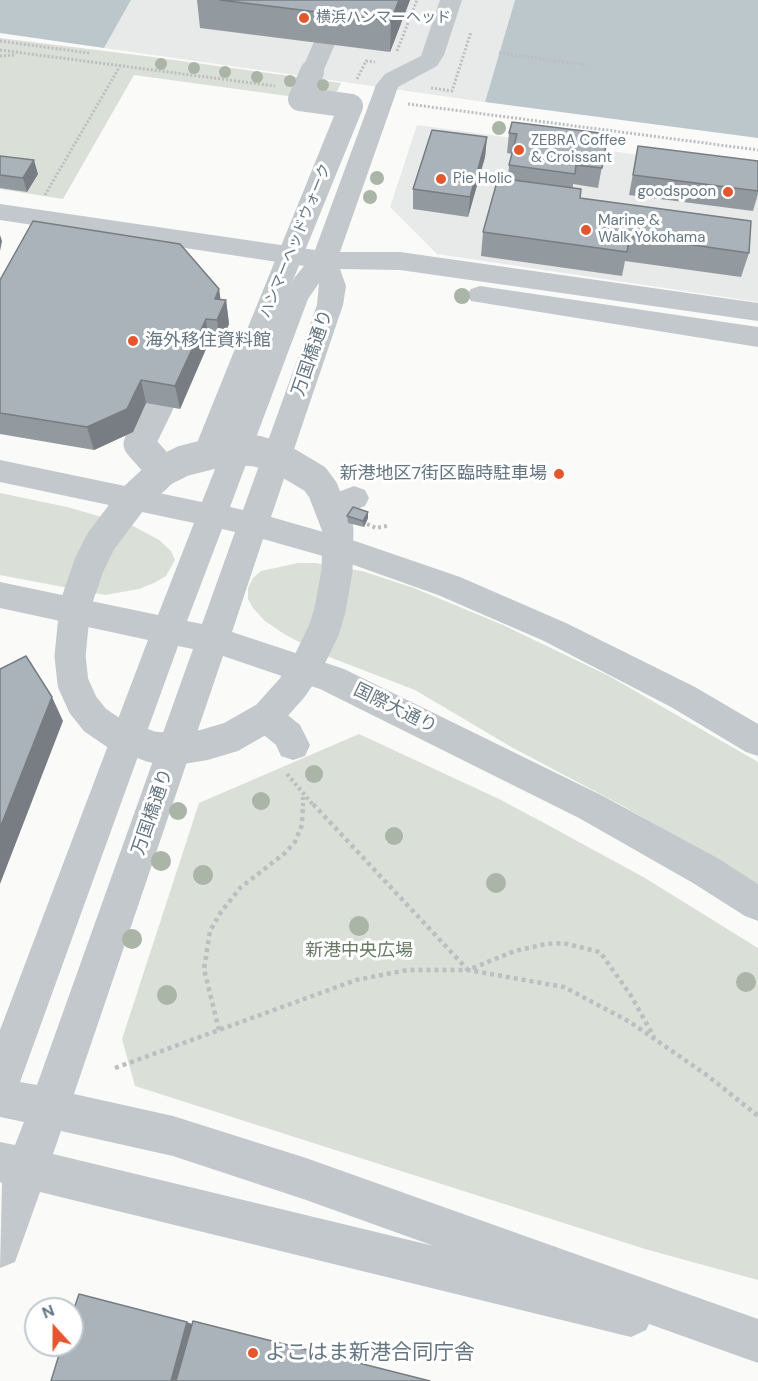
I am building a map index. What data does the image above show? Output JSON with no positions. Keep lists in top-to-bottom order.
{
  "streets": {
    "street": ["ハンマーヘッドウォーク", "万国橋通り", "国際大通り"]
  },
  "crossings": [
    ["万国橋通り", "国際大通り"]
  ],
  "parks": ["新港中央広場"],
  "places": [
    "横浜ハンマーヘッド",
    "ZEBRA Coffee & Croissant",
    "Pie Holic",
    "goodspoon",
    "Marine & Walk Yokohama",
    "海外移住資料館",
    "新港地区7街区臨時駐車場",
    "よこはま新港合同庁舎"
  ],
  "north": "top"
}
